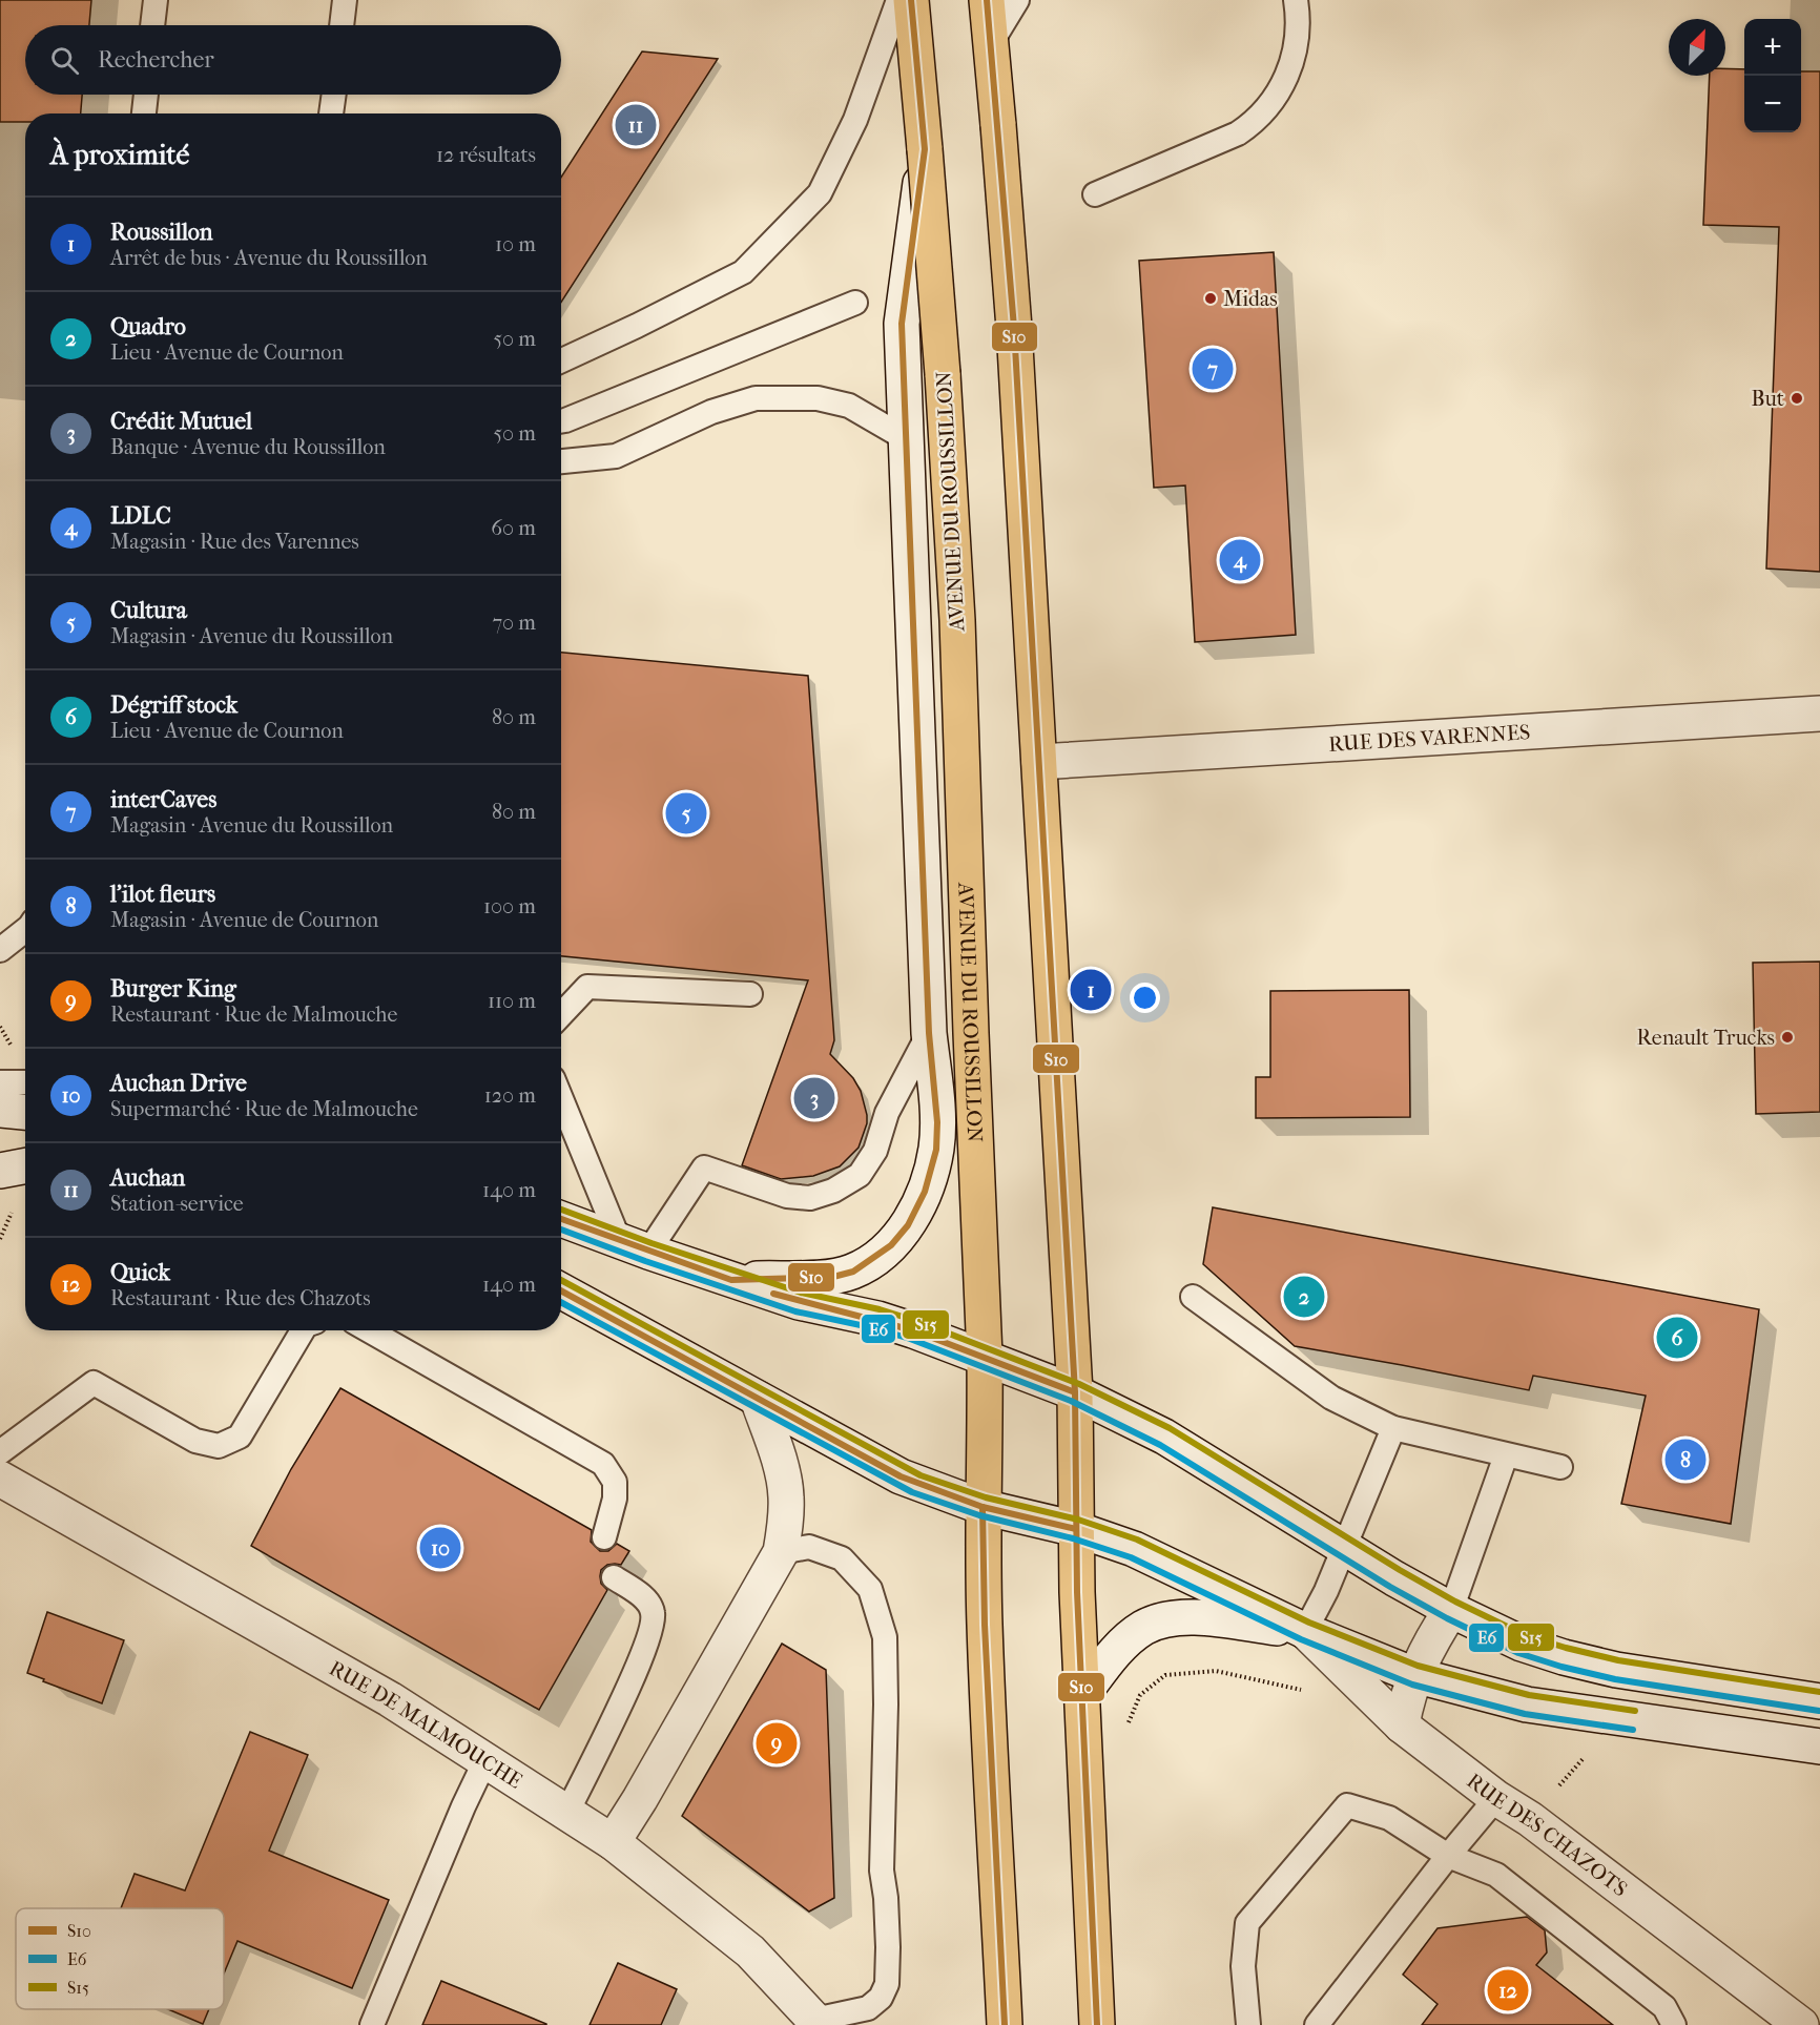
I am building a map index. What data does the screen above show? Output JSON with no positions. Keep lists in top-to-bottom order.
{
  "streets": {
    "main road": [
      "AVENUE DU ROUSSILLON",
      "RUE DES VARENNES",
      "RUE DE MALMOUCHE",
      "RUE DES CHAZOTS"
    ]
  },
  "places": ["Midas", "But", "Renault Trucks"],
  "lines": ["transit line S10", "transit line S15", "transit line E6"],
  "legend": ["S10", "E6", "S15"],
  "north": "top right",
  "page": {
    "map_buttons": ["+", "−"],
    "search": "Rechercher",
    "pins": [
      "11",
      "7",
      "4",
      "5",
      "1",
      "3",
      "2",
      "6",
      "8",
      "10",
      "9",
      "12"
    ],
    "heading": ["À proximité", "12 résultats"],
    "list": [
      {
        "mark": "1",
        "name": "Roussillon",
        "note": "Arrêt de bus · Avenue du Roussillon",
        "value": "10 m"
      },
      {
        "mark": "2",
        "name": "Quadro",
        "note": "Lieu · Avenue de Cournon",
        "value": "50 m"
      },
      {
        "mark": "3",
        "name": "Crédit Mutuel",
        "note": "Banque · Avenue du Roussillon",
        "value": "50 m"
      },
      {
        "mark": "4",
        "name": "LDLC",
        "note": "Magasin · Rue des Varennes",
        "value": "60 m"
      },
      {
        "mark": "5",
        "name": "Cultura",
        "note": "Magasin · Avenue du Roussillon",
        "value": "70 m"
      },
      {
        "mark": "6",
        "name": "Dégriff stock",
        "note": "Lieu · Avenue de Cournon",
        "value": "80 m"
      },
      {
        "mark": "7",
        "name": "interCaves",
        "note": "Magasin · Avenue du Roussillon",
        "value": "80 m"
      },
      {
        "mark": "8",
        "name": "l'ilot fleurs",
        "note": "Magasin · Avenue de Cournon",
        "value": "100 m"
      },
      {
        "mark": "9",
        "name": "Burger King",
        "note": "Restaurant · Rue de Malmouche",
        "value": "110 m"
      },
      {
        "mark": "10",
        "name": "Auchan Drive",
        "note": "Supermarché · Rue de Malmouche",
        "value": "120 m"
      },
      {
        "mark": "11",
        "name": "Auchan",
        "note": "Station-service",
        "value": "140 m"
      },
      {
        "mark": "12",
        "name": "Quick",
        "note": "Restaurant · Rue des Chazots",
        "value": "140 m"
      }
    ]
  }
}
